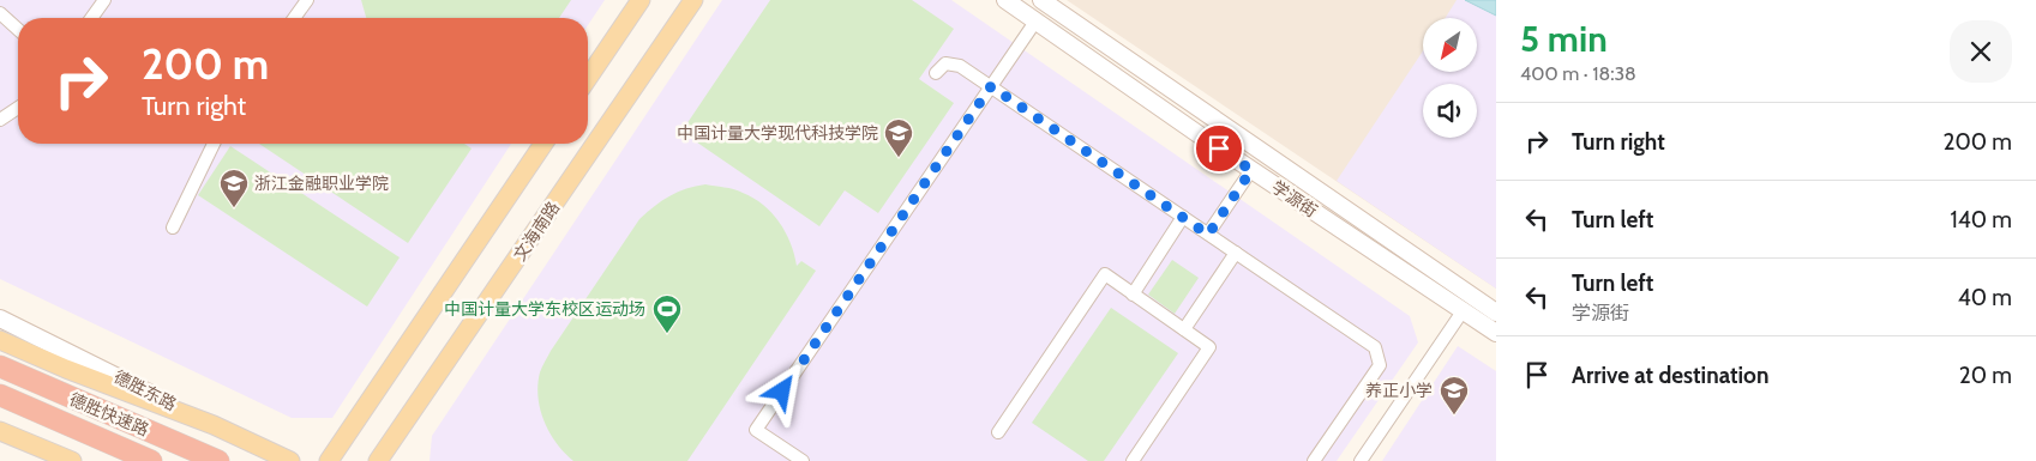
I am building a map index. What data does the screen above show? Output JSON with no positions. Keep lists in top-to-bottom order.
{
  "streets": {
    "highway": ["德胜快速路"],
    "main road": ["学源街", "文海南路", "德胜东路"]
  },
  "places": {
    "school or university": ["中国计量大学现代科技学院", "浙江金融职业学院", "养正小学"],
    "sports": ["中国计量大学东校区运动场"]
  },
  "north": "bottom left",
  "page": {
    "heading": ["5 min", "400 m · 18:38"],
    "turn": ["200 m", "Turn right"],
    "list": [
      {
        "name": "Turn right",
        "value": "200 m"
      },
      {
        "name": "Turn left",
        "value": "140 m"
      },
      {
        "name": "Turn left",
        "note": "学源街",
        "value": "40 m"
      },
      {
        "name": "Arrive at destination",
        "value": "20 m"
      }
    ]
  }
}
